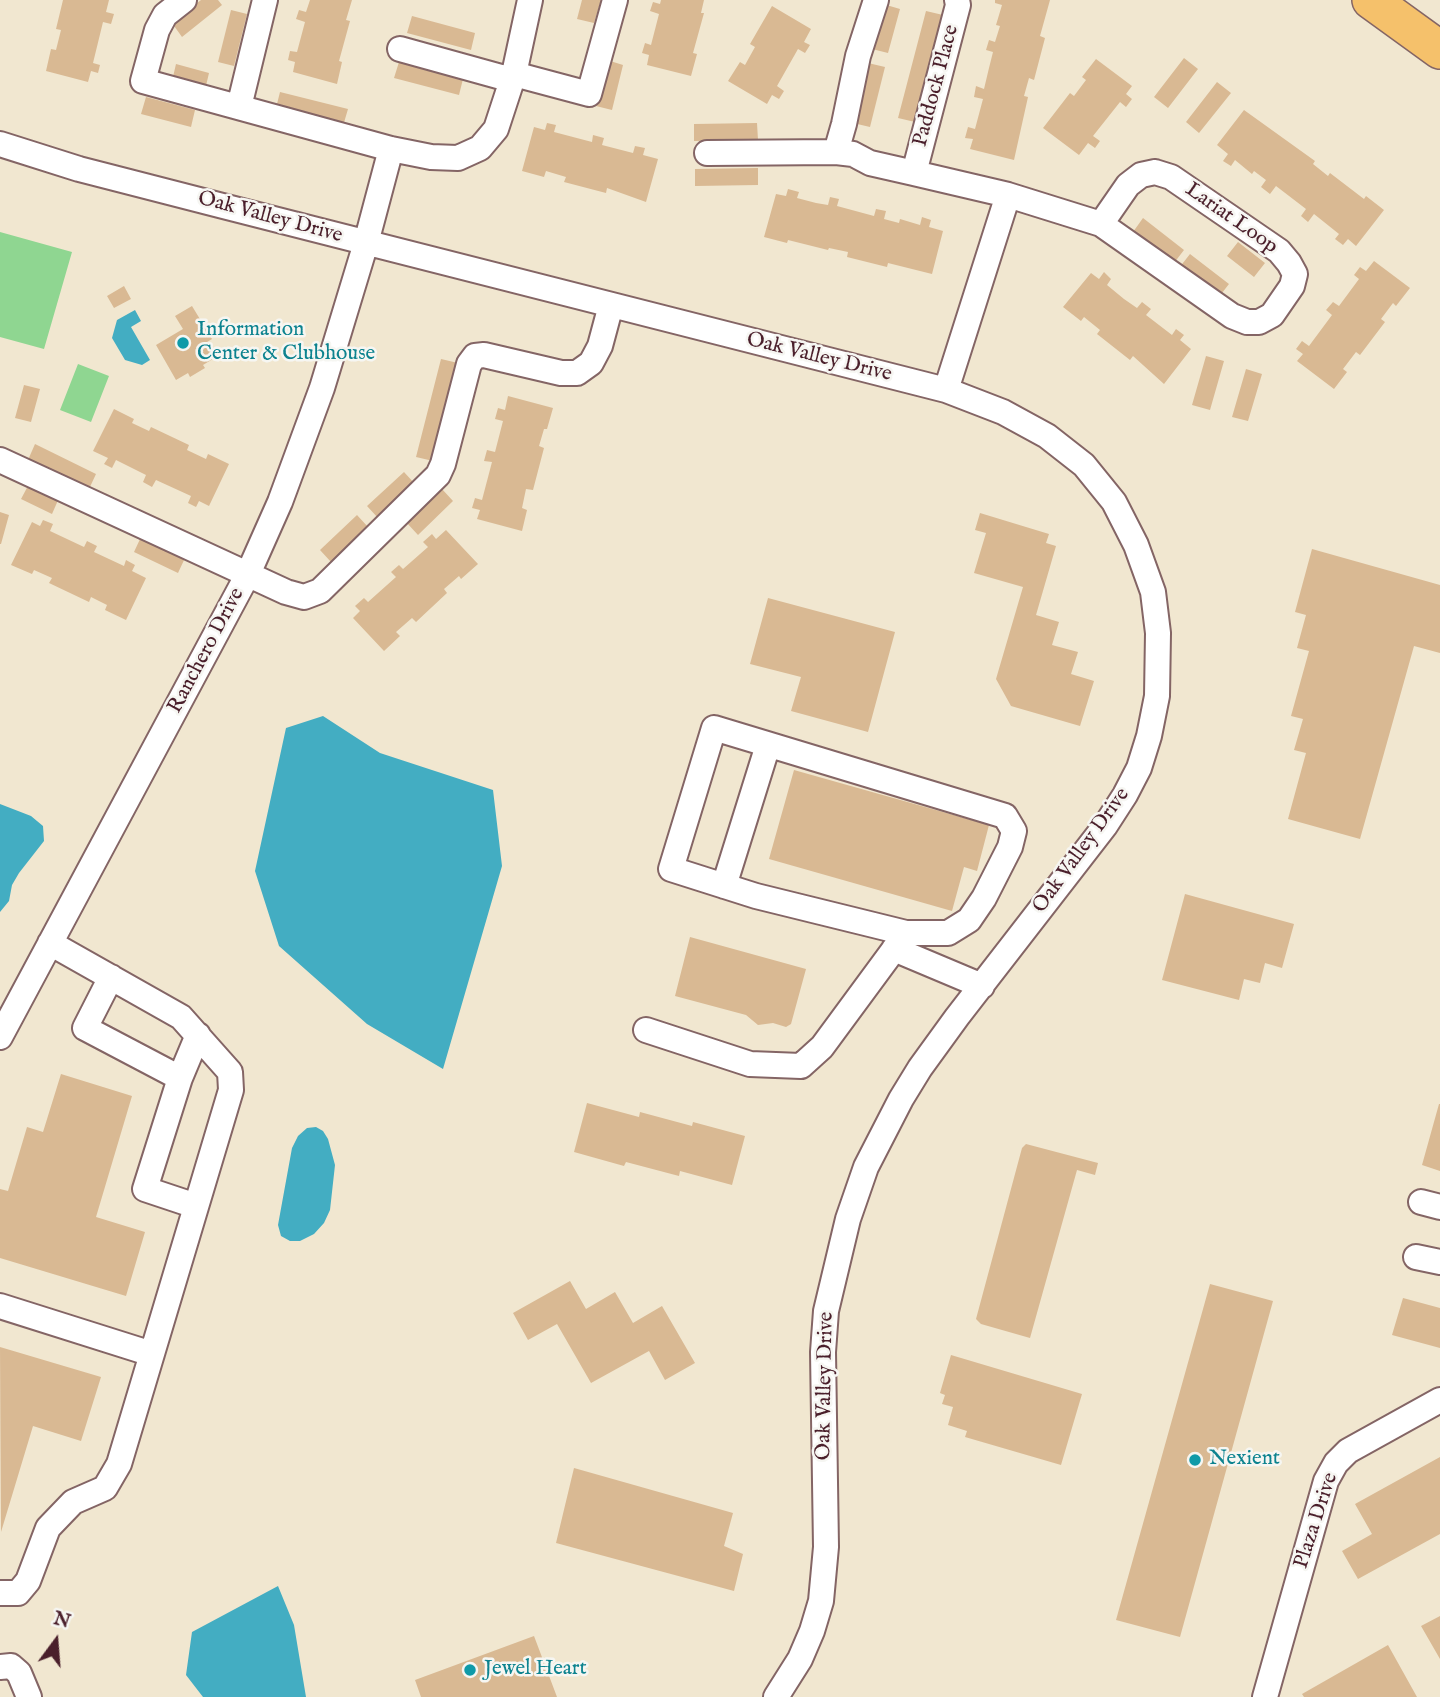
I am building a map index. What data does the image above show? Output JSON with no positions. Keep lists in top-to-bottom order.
{
  "streets": {
    "street": [
      "Paddock Place",
      "Oak Valley Drive",
      "Lariat Loop",
      "Ranchero Drive",
      "Plaza Drive"
    ]
  },
  "crossings": [
    ["Paddock Place", "Lariat Loop"],
    ["Oak Valley Drive", "Ranchero Drive"]
  ],
  "places": ["Information Center & Clubhouse", "Nexient", "Jewel Heart"],
  "north": "top"
}
